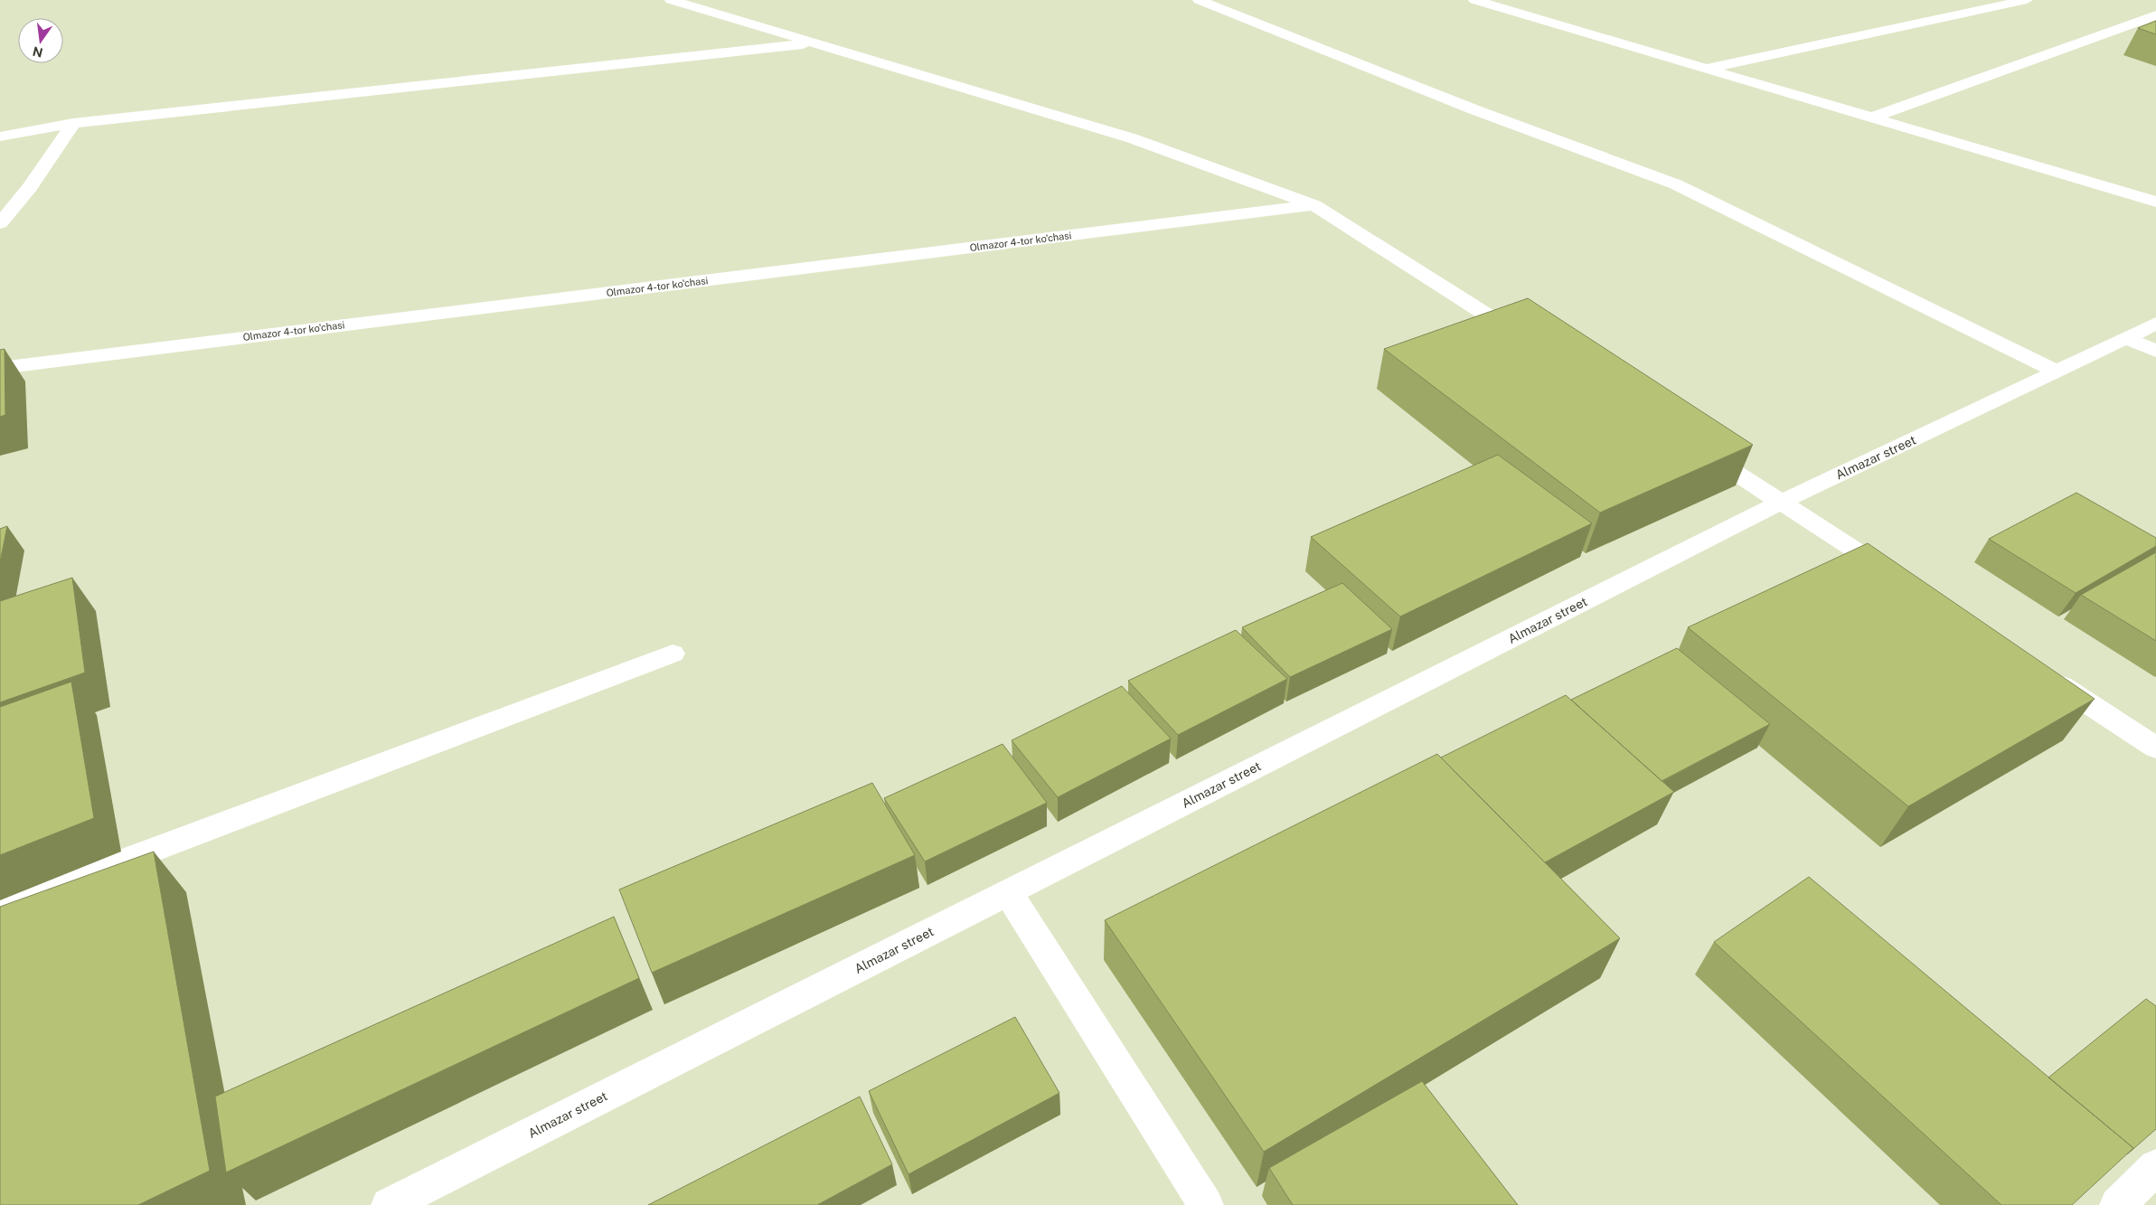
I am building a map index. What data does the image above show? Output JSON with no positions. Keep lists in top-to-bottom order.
{
  "streets": {
    "street": ["Olmazor 4-tor ko'chasi", "Almazar street"]
  },
  "north": "bottom"
}
